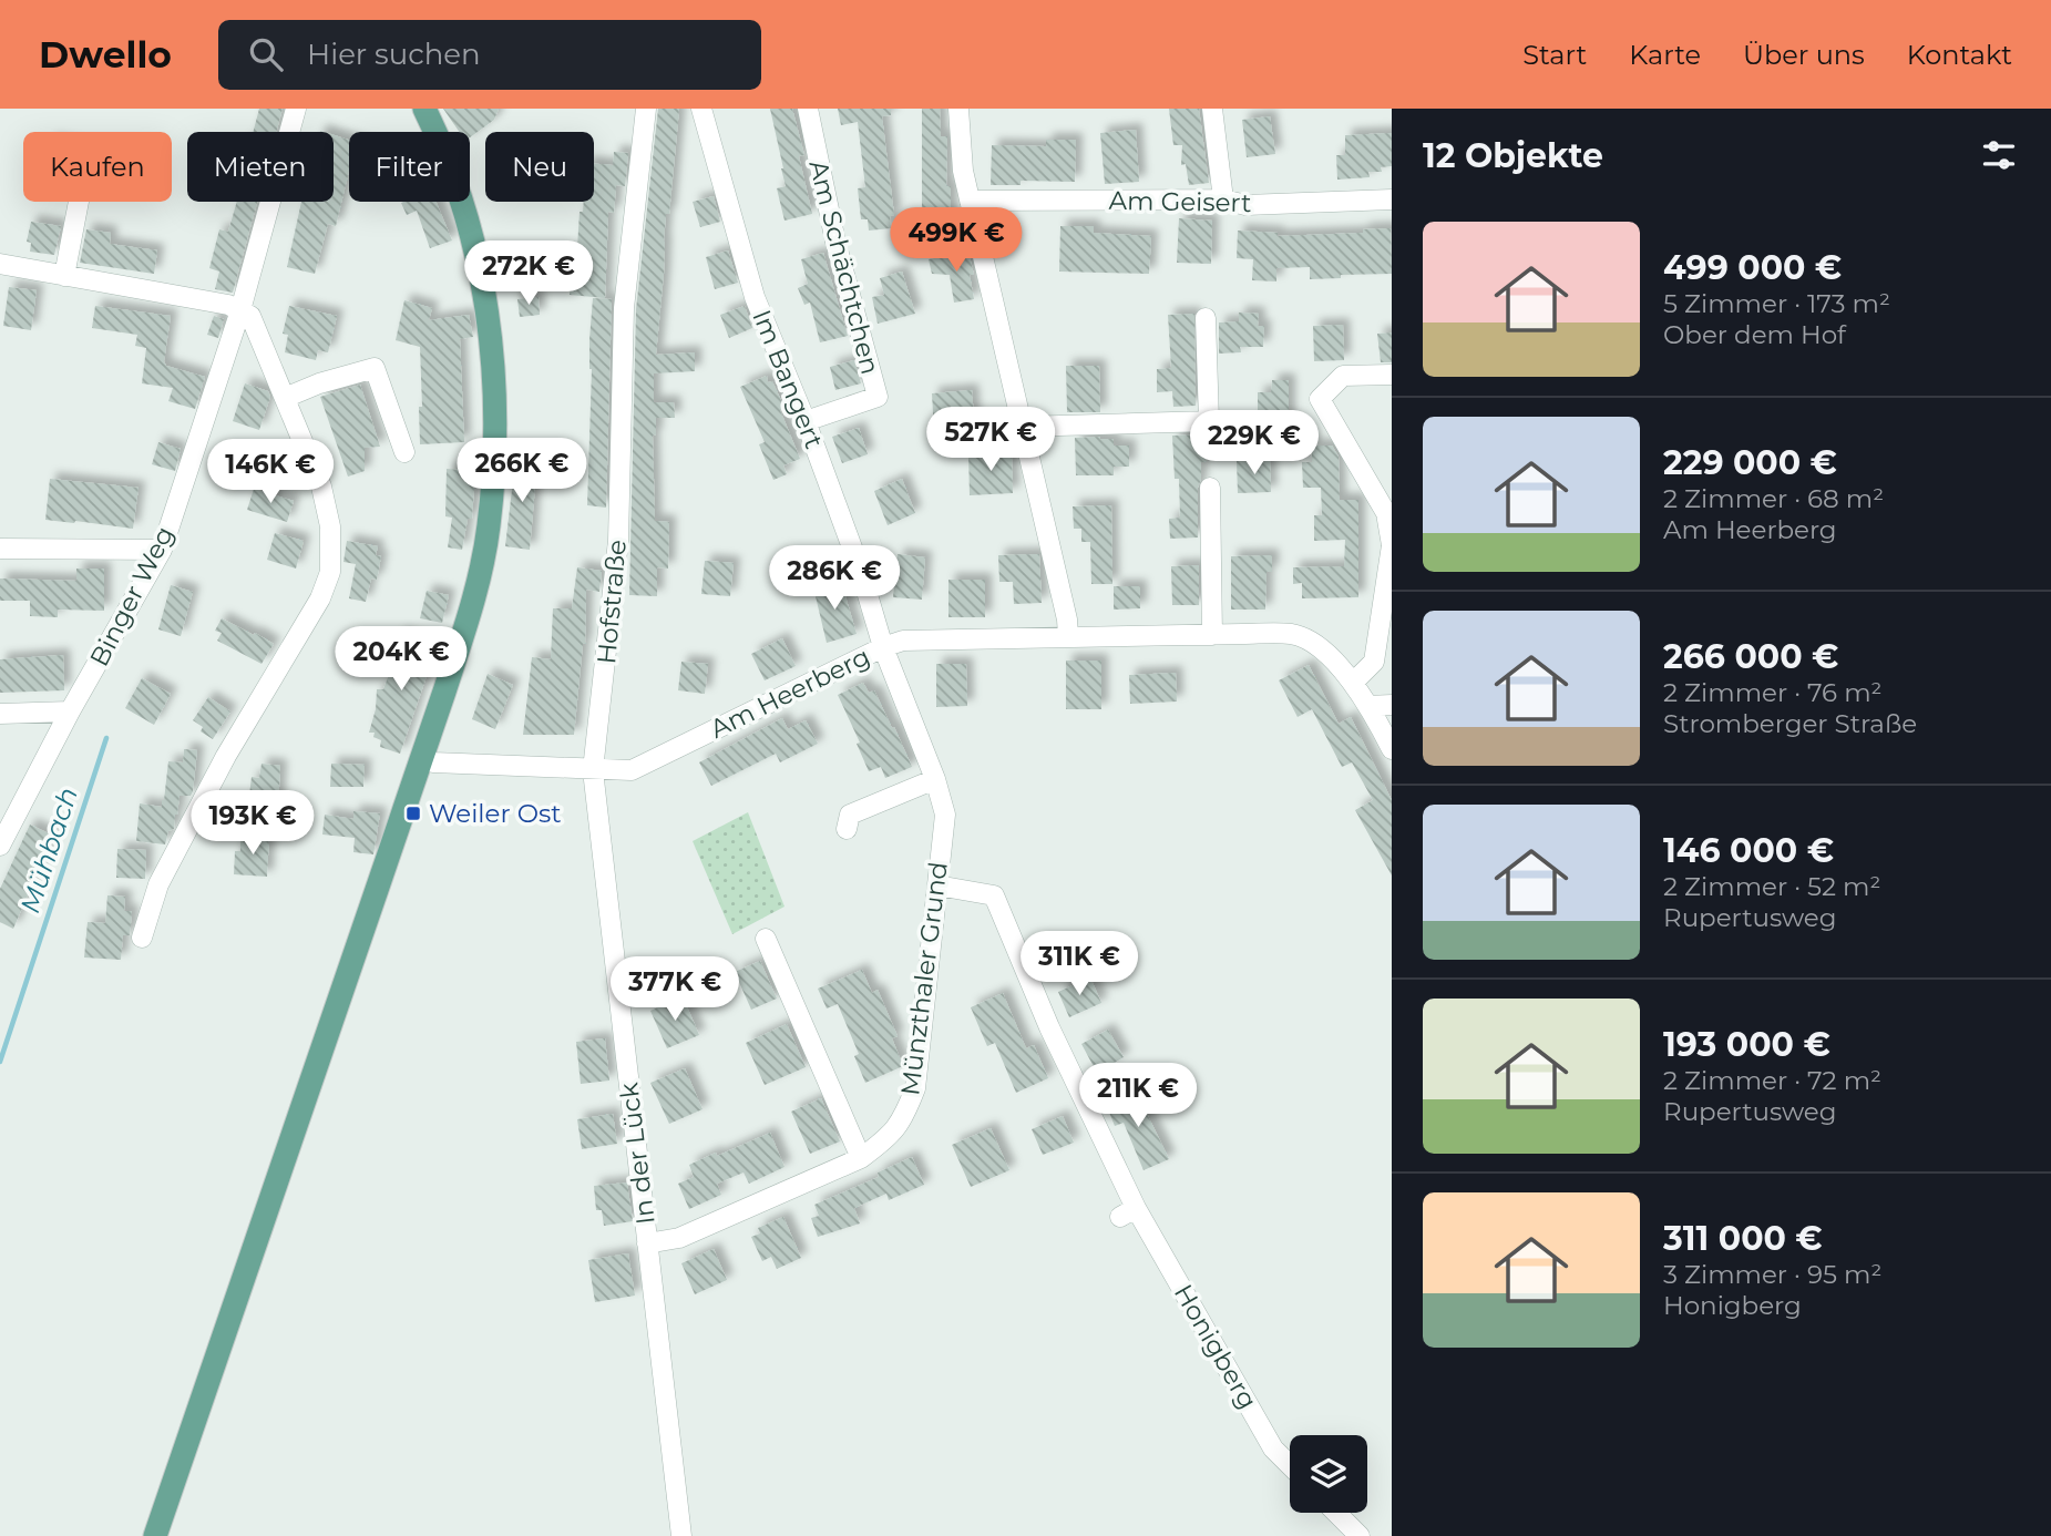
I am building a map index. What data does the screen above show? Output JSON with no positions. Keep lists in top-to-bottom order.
{
  "streets": {
    "street": [
      "Am Geisert",
      "Am Schächtchen",
      "Im Bangert",
      "Binger Weg",
      "Hofstraße",
      "Am Heerberg",
      "Münzthaler Grund",
      "In der Lück",
      "Honigberg"
    ]
  },
  "crossings": [
    ["Am Schächtchen", "Im Bangert"],
    ["Im Bangert", "Am Heerberg"],
    ["Im Bangert", "Münzthaler Grund"],
    ["Hofstraße", "Am Heerberg"],
    ["Hofstraße", "In der Lück"],
    ["Am Heerberg", "Münzthaler Grund"],
    ["Am Heerberg", "In der Lück"],
    ["Münzthaler Grund", "In der Lück"],
    ["Münzthaler Grund", "Honigberg"]
  ],
  "water": ["Mühbach"],
  "places": {
    "transit": ["Weiler Ost"]
  },
  "page": {
    "header": "Dwello",
    "search": "Hier suchen",
    "nav": [
      "Start",
      "Karte",
      "Über uns",
      "Kontakt"
    ],
    "heading": "12 Objekte",
    "chip": [
      "Kaufen",
      "Mieten",
      "Filter",
      "Neu"
    ],
    "list": [
      {
        "name": "499 000 €",
        "note": "5 Zimmer · 173 m² · Ober dem Hof"
      },
      {
        "name": "229 000 €",
        "note": "2 Zimmer · 68 m² · Am Heerberg"
      },
      {
        "name": "266 000 €",
        "note": "2 Zimmer · 76 m² · Stromberger Straße"
      },
      {
        "name": "146 000 €",
        "note": "2 Zimmer · 52 m² · Rupertusweg"
      },
      {
        "name": "193 000 €",
        "note": "2 Zimmer · 72 m² · Rupertusweg"
      },
      {
        "name": "311 000 €",
        "note": "3 Zimmer · 95 m² · Honigberg"
      }
    ],
    "price": [
      "499K €",
      "272K €",
      "527K €",
      "229K €",
      "266K €",
      "146K €",
      "286K €",
      "204K €",
      "193K €",
      "311K €",
      "377K €",
      "211K €"
    ]
  }
}
